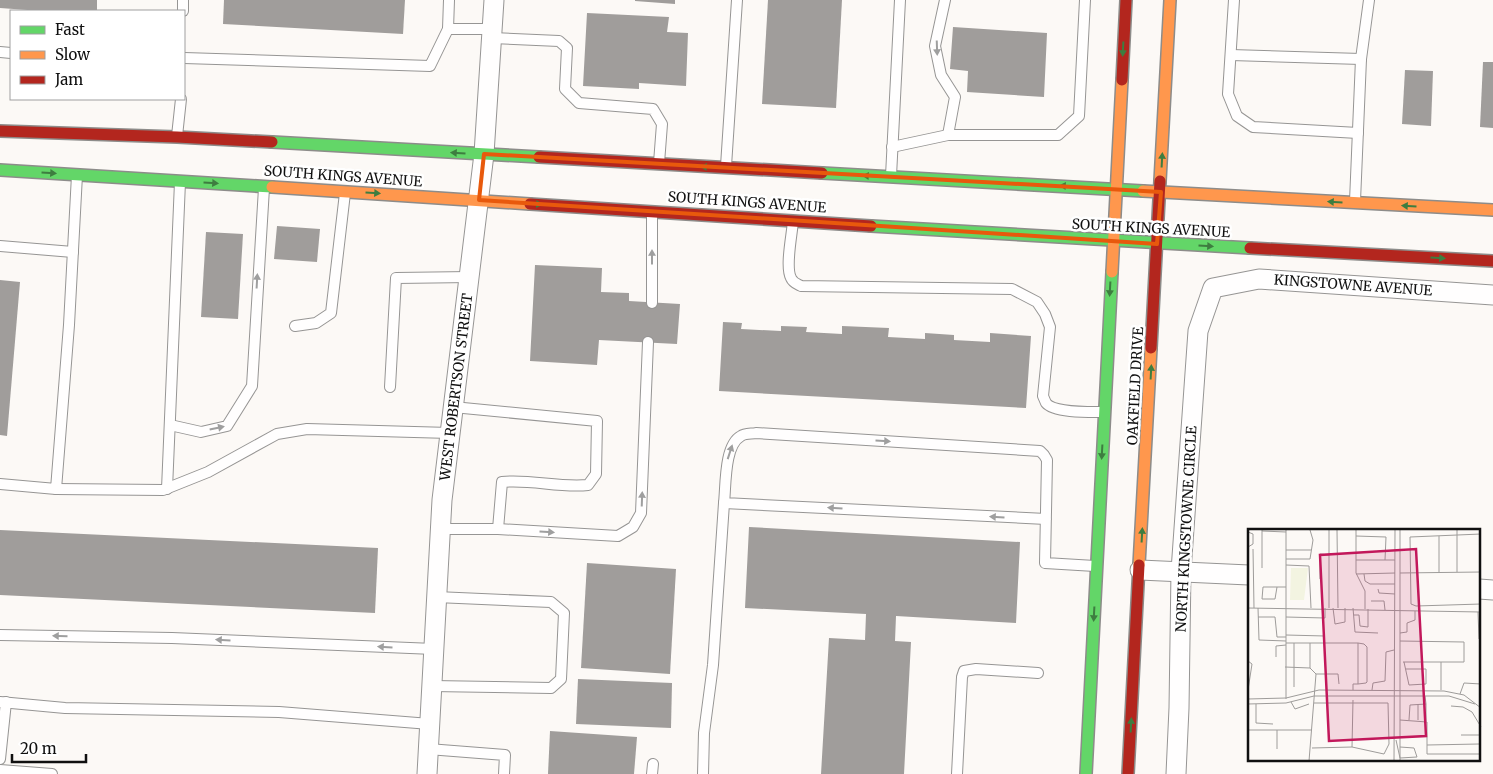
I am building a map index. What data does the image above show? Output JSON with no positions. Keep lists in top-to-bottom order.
{
  "streets": {
    "main road": ["SOUTH KINGS AVENUE", "OAKFIELD DRIVE"],
    "street": ["KINGSTOWNE AVENUE", "WEST ROBERTSON STREET", "NORTH KINGSTOWNE CIRCLE"]
  },
  "crossings": [
    ["SOUTH KINGS AVENUE", "OAKFIELD DRIVE"],
    ["SOUTH KINGS AVENUE", "WEST ROBERTSON STREET"],
    ["KINGSTOWNE AVENUE", "NORTH KINGSTOWNE CIRCLE"]
  ],
  "legend": ["Fast", "Slow", "Jam"],
  "scale_bar": "20 m"
}
